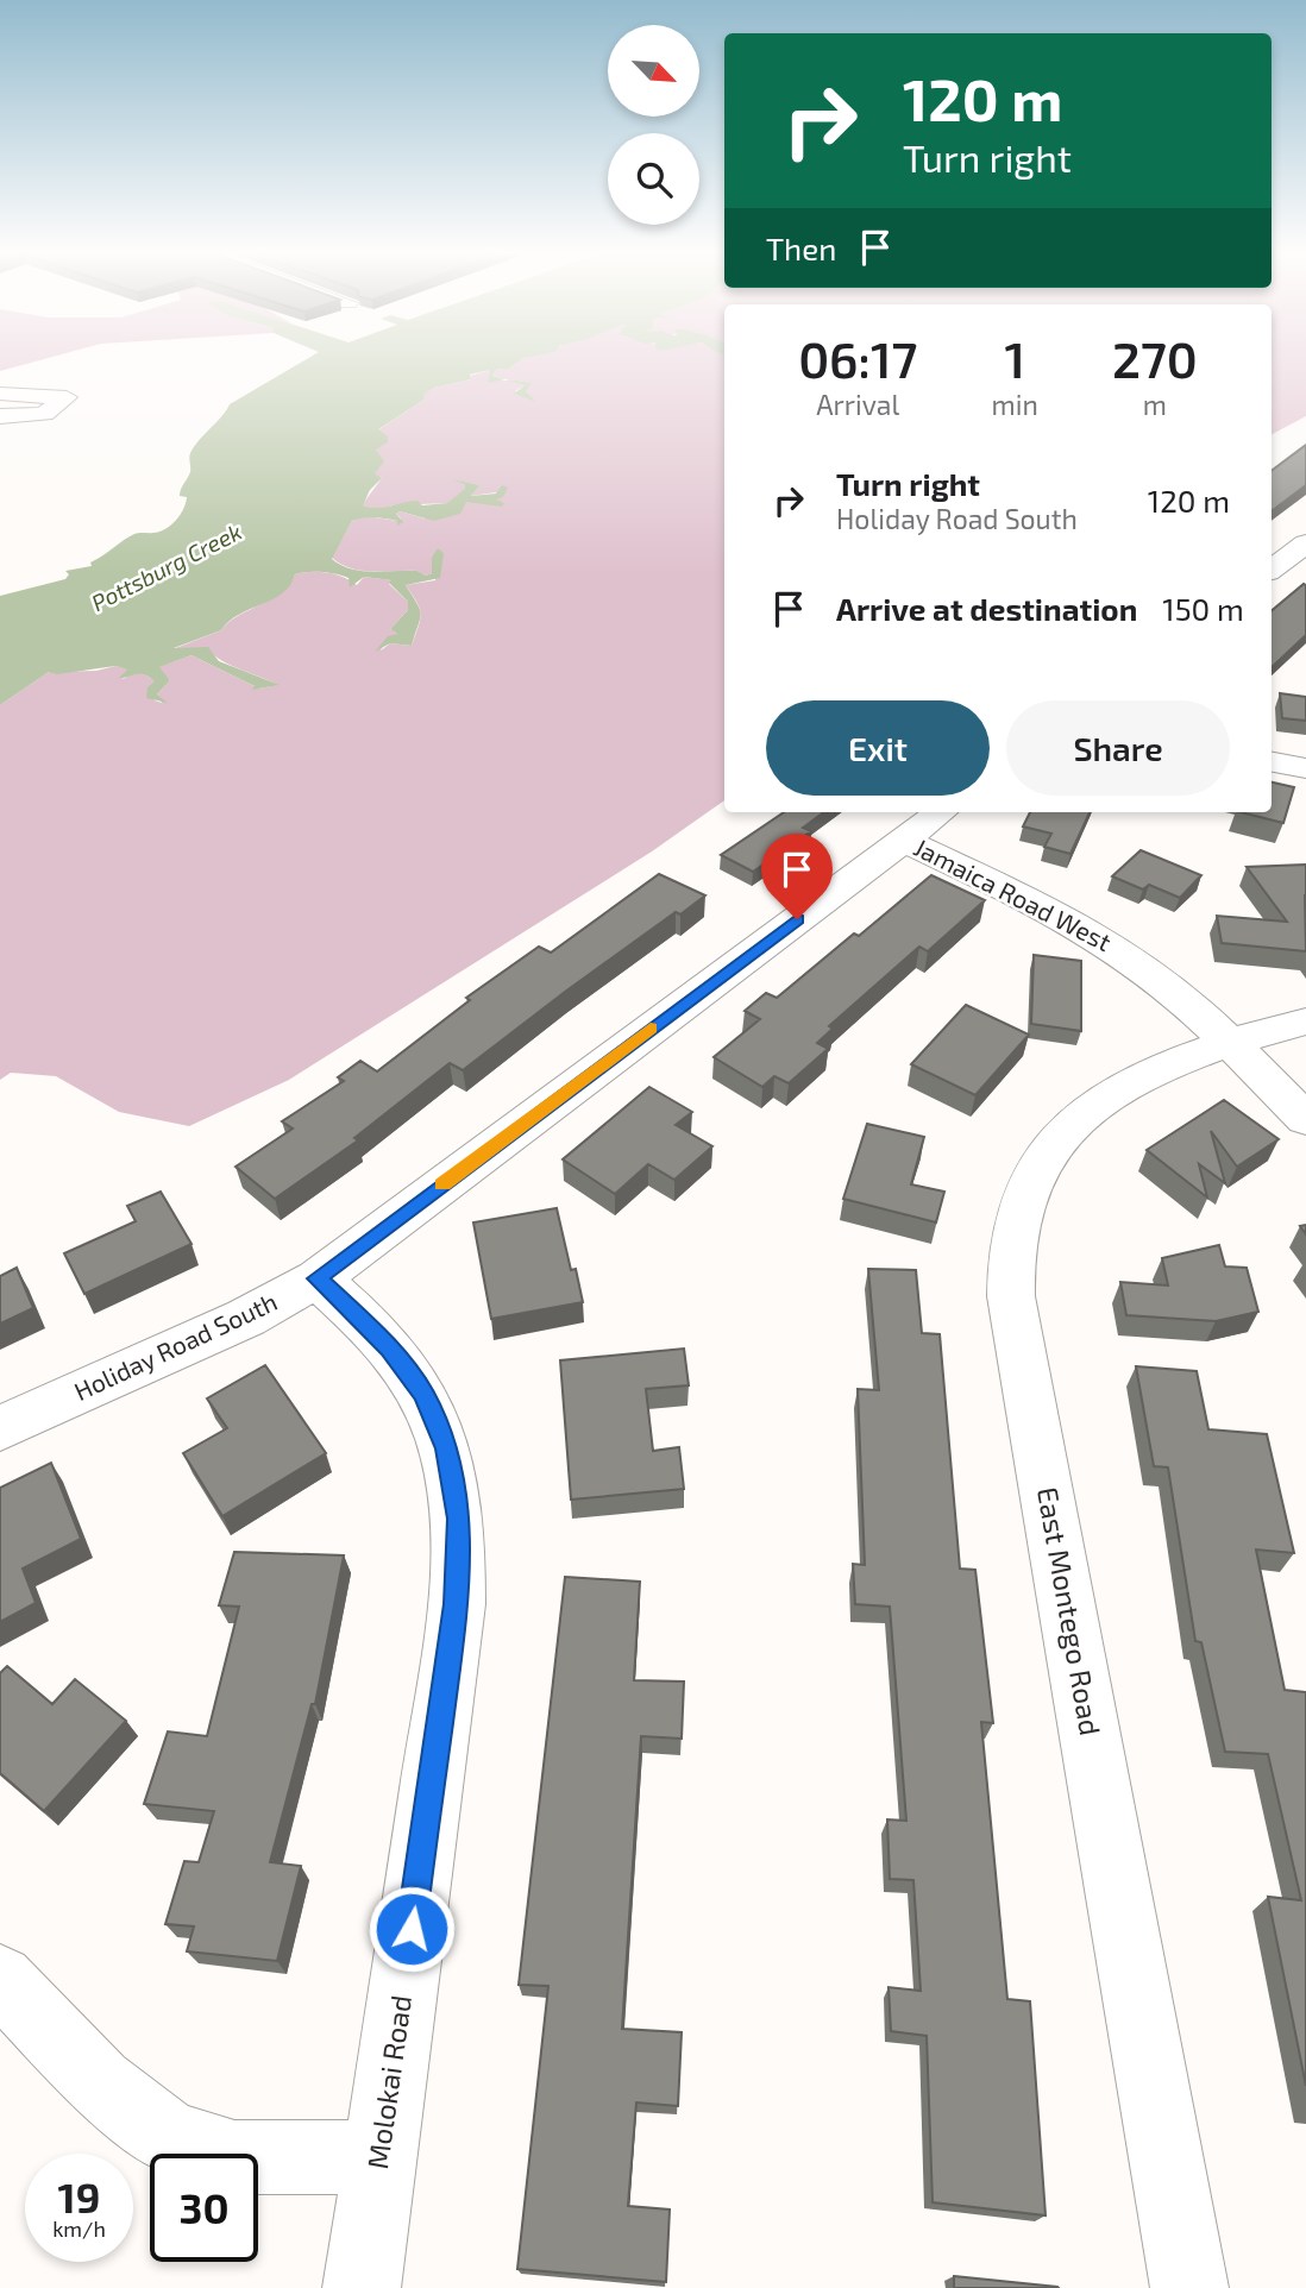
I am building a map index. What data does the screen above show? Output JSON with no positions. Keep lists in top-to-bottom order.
{
  "streets": {
    "street": [
      "Jamaica Road West",
      "Holiday Road South",
      "East Montego Road",
      "Molokai Road"
    ]
  },
  "crossings": [
    ["Jamaica Road West", "Holiday Road South"],
    ["Jamaica Road West", "East Montego Road"],
    ["Holiday Road South", "Molokai Road"]
  ],
  "water": ["Pottsburg Creek"],
  "north": "bottom right",
  "page": {
    "turn": ["120 m", "Turn right"],
    "then": "Then",
    "eta": [
      "06:17",
      "Arrival",
      "1",
      "min",
      "270",
      "m"
    ],
    "list": [
      {
        "name": "Turn right",
        "note": "Holiday Road South",
        "value": "120 m"
      },
      {
        "name": "Arrive at destination",
        "value": "150 m"
      }
    ],
    "buttons": ["Exit", "Share"],
    "speed": "19 km/h",
    "limit": "30"
  }
}
